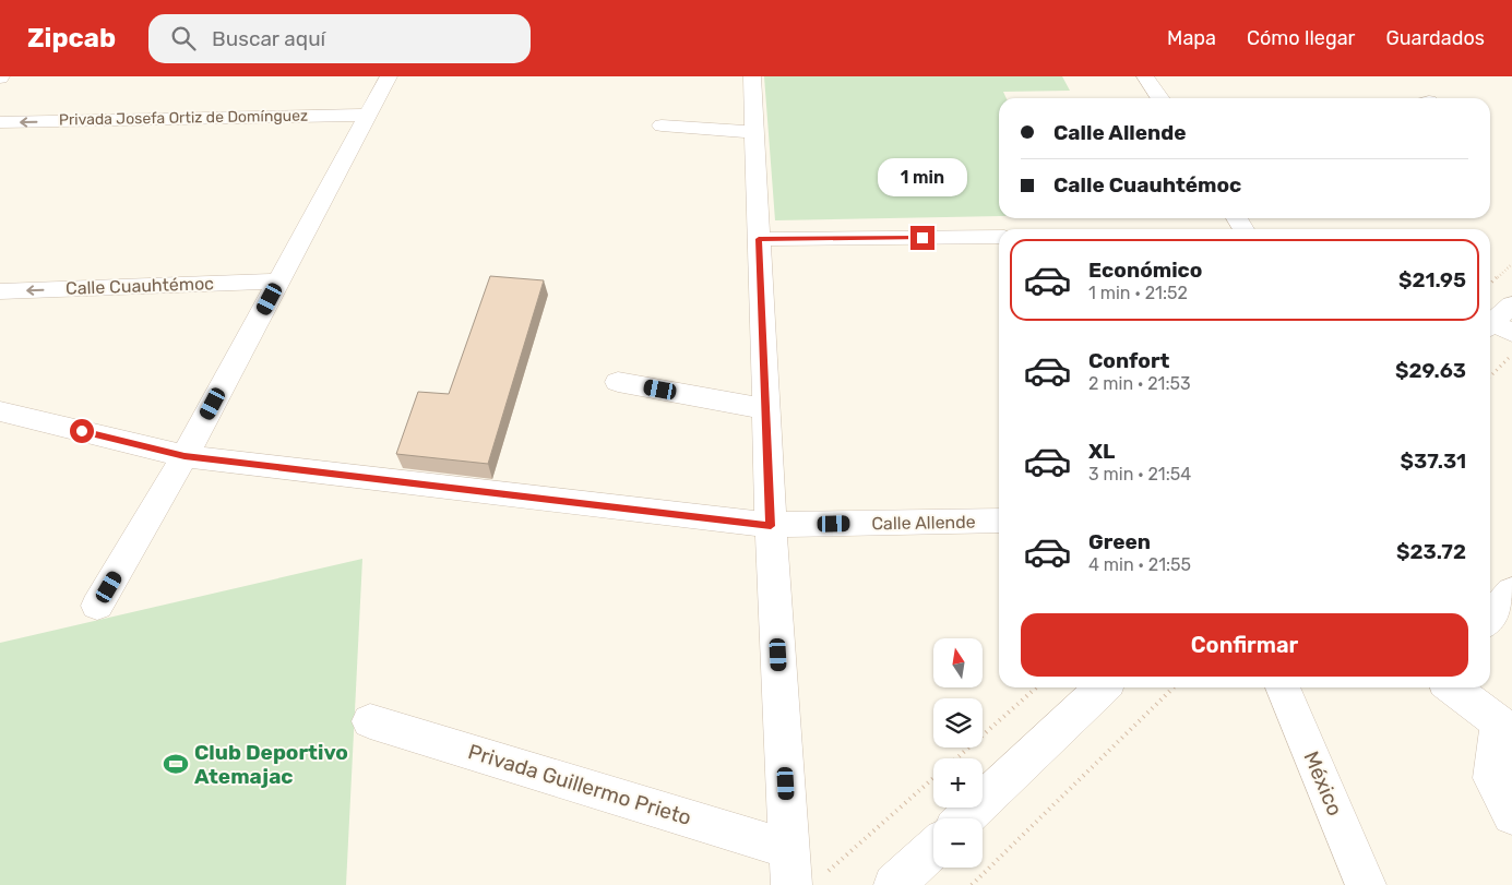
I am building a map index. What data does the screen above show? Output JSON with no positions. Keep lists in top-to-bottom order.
{
  "streets": {
    "street": [
      "Privada Josefa Ortiz de Domínguez",
      "Calle Cuauhtémoc",
      "Calle Allende",
      "México",
      "Privada Guillermo Prieto"
    ]
  },
  "one_way": ["Privada Josefa Ortiz de Domínguez", "Calle Cuauhtémoc"],
  "places": {
    "sports": ["Club Deportivo Atemajac"]
  },
  "north": "top",
  "page": {
    "header": "Zipcab",
    "search": "Buscar aquí",
    "nav": ["Mapa", "Cómo llegar", "Guardados"],
    "banner": ["Calle Allende", "Calle Cuauhtémoc"],
    "bubble": "1 min",
    "list": [
      {
        "name": "Económico",
        "note": "1 min · 21:52",
        "value": "$21.95"
      },
      {
        "name": "Confort",
        "note": "2 min · 21:53",
        "value": "$29.63"
      },
      {
        "name": "XL",
        "note": "3 min · 21:54",
        "value": "$37.31"
      },
      {
        "name": "Green",
        "note": "4 min · 21:55",
        "value": "$23.72"
      }
    ],
    "buttons": "Confirmar",
    "map_buttons": ["+", "−"]
  }
}
